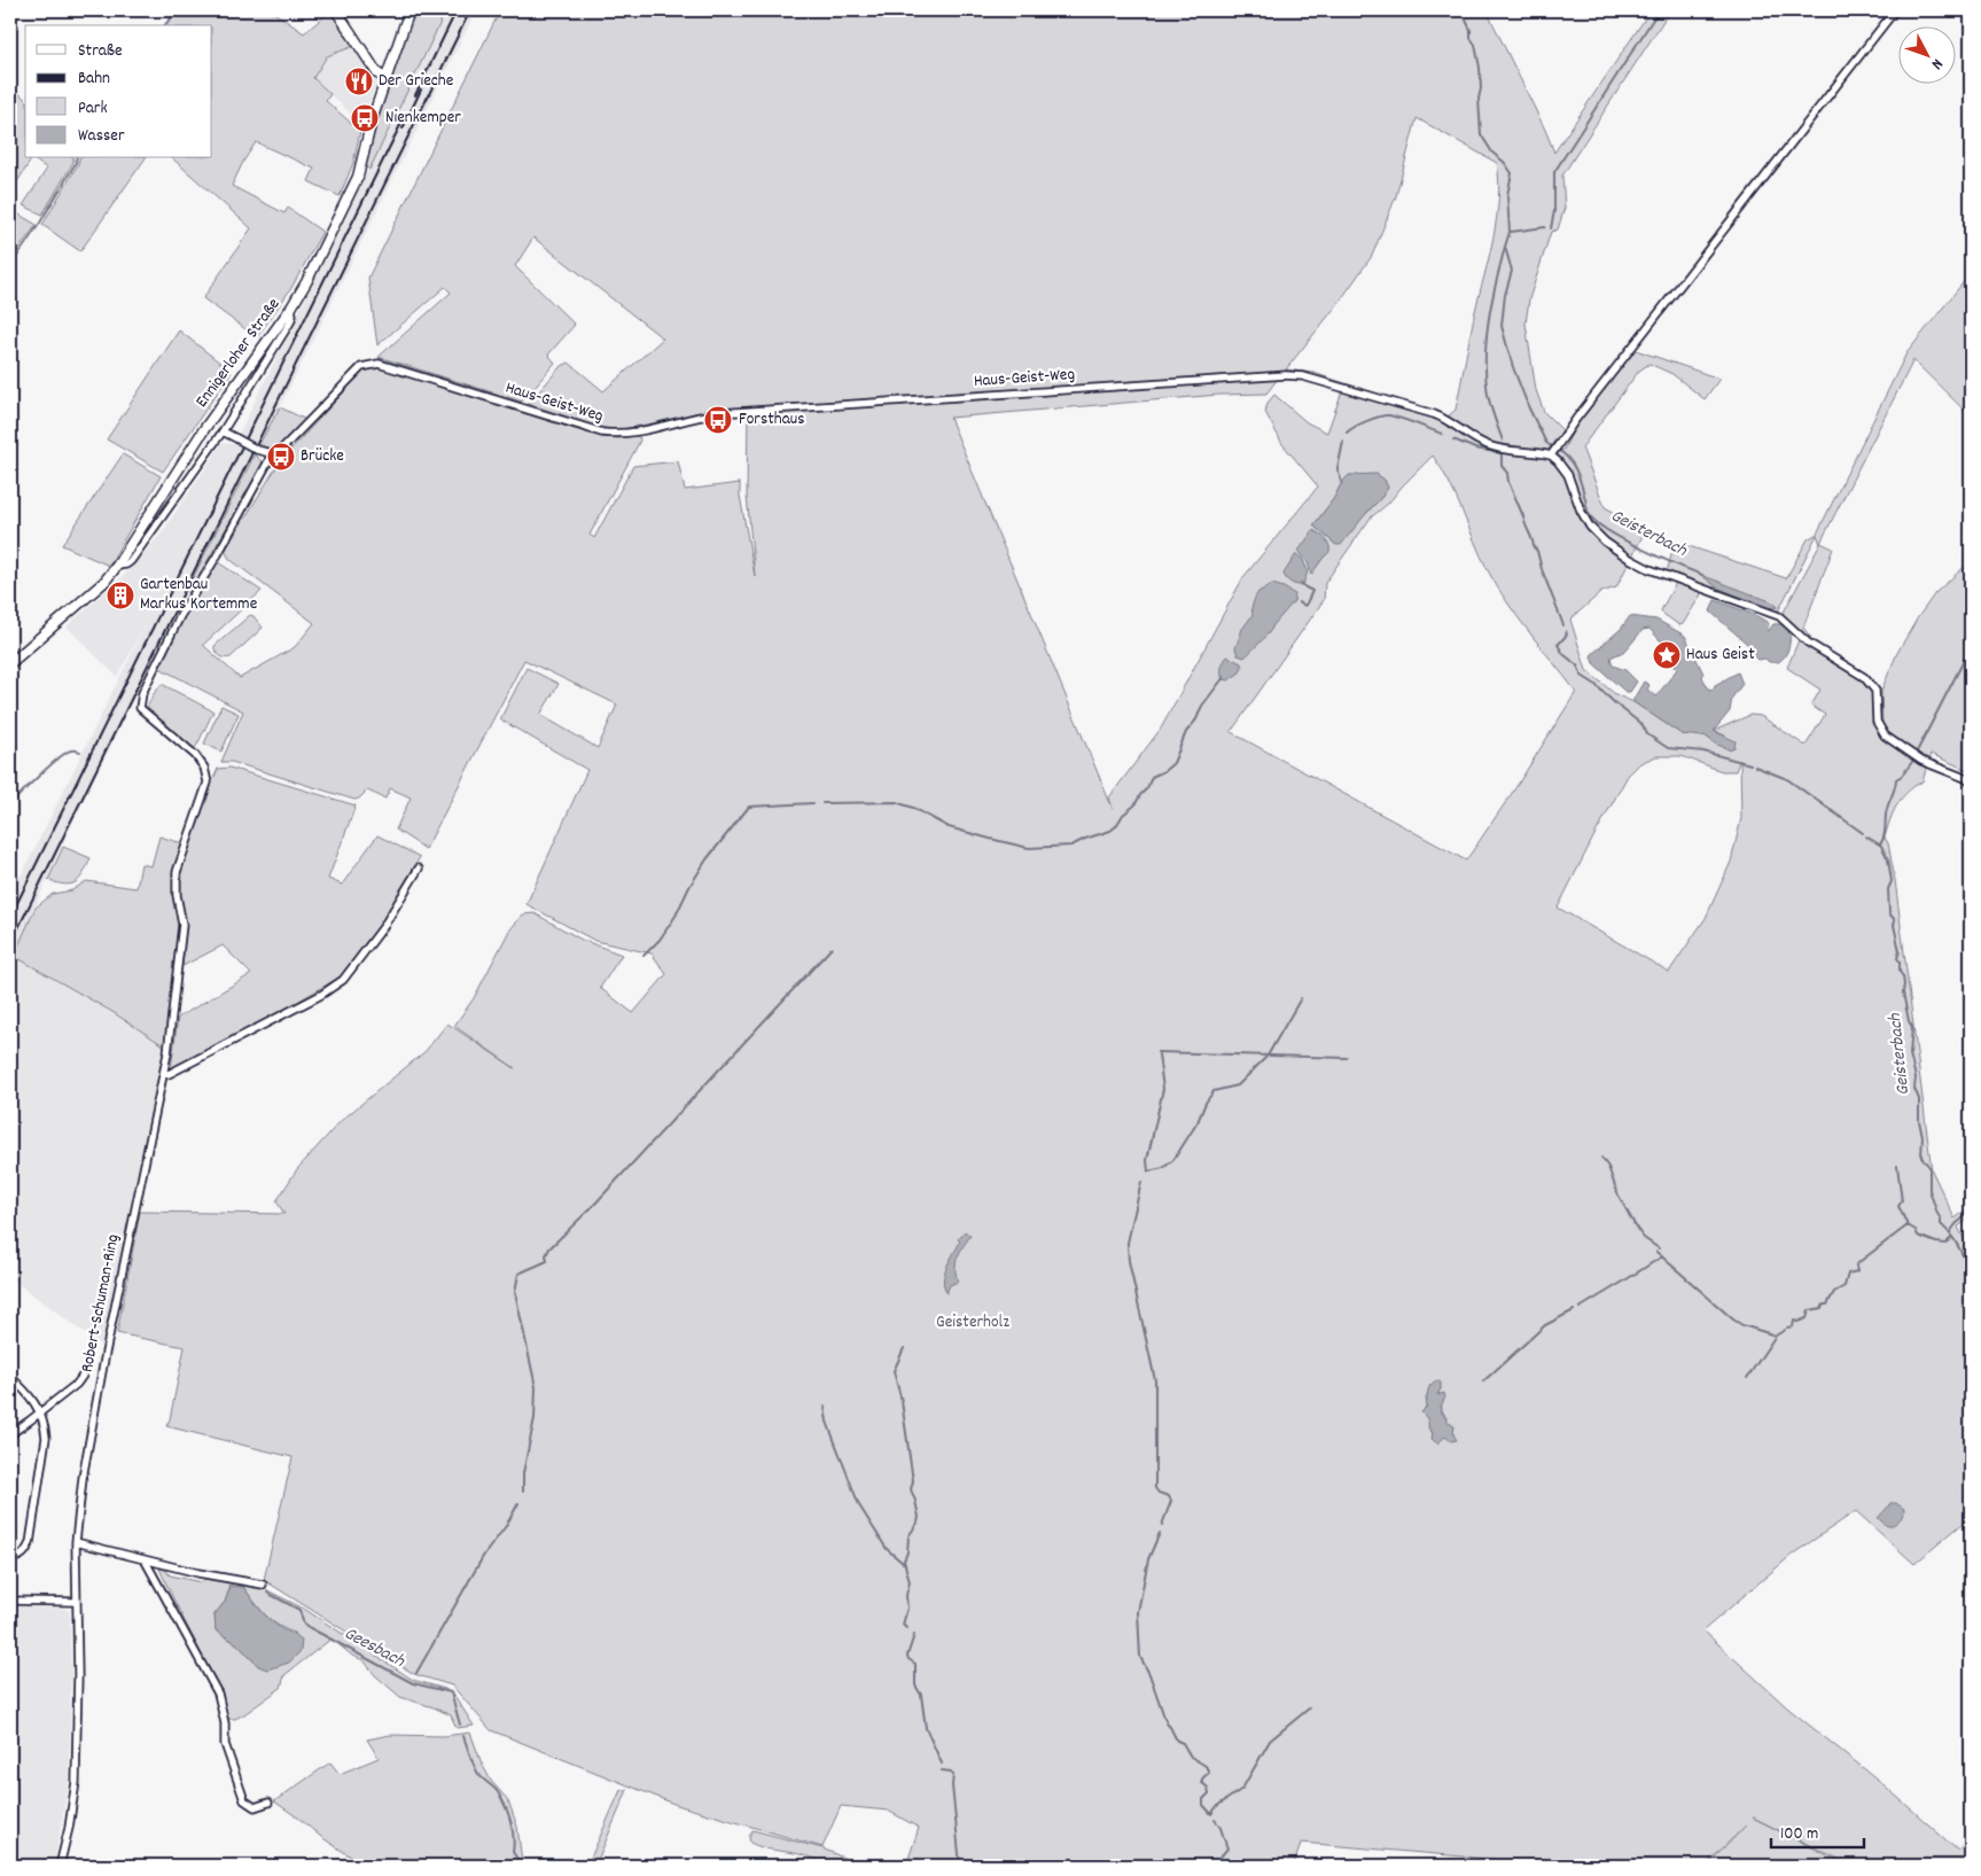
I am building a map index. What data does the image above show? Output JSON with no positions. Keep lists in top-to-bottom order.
{
  "streets": {
    "main road": ["Ennigerloher Straße"],
    "street": ["Haus-Geist-Weg", "Robert-Schuman-Ring"]
  },
  "crossings": [
    ["Haus-Geist-Weg", "Robert-Schuman-Ring"]
  ],
  "water": ["Geisterbach", "Geesbach"],
  "parks": ["Geisterholz"],
  "places": {
    "restaurant": ["Der Grieche"],
    "bus stop": ["Nienkemper", "Forsthaus", "Brücke"],
    "building": ["Gartenbau Markus Kortemme"],
    "place": ["Haus Geist"]
  },
  "legend": [
    "Straße",
    "Bahn",
    "Park",
    "Wasser"
  ],
  "scale_bar": "100 m",
  "north": "bottom right"
}
